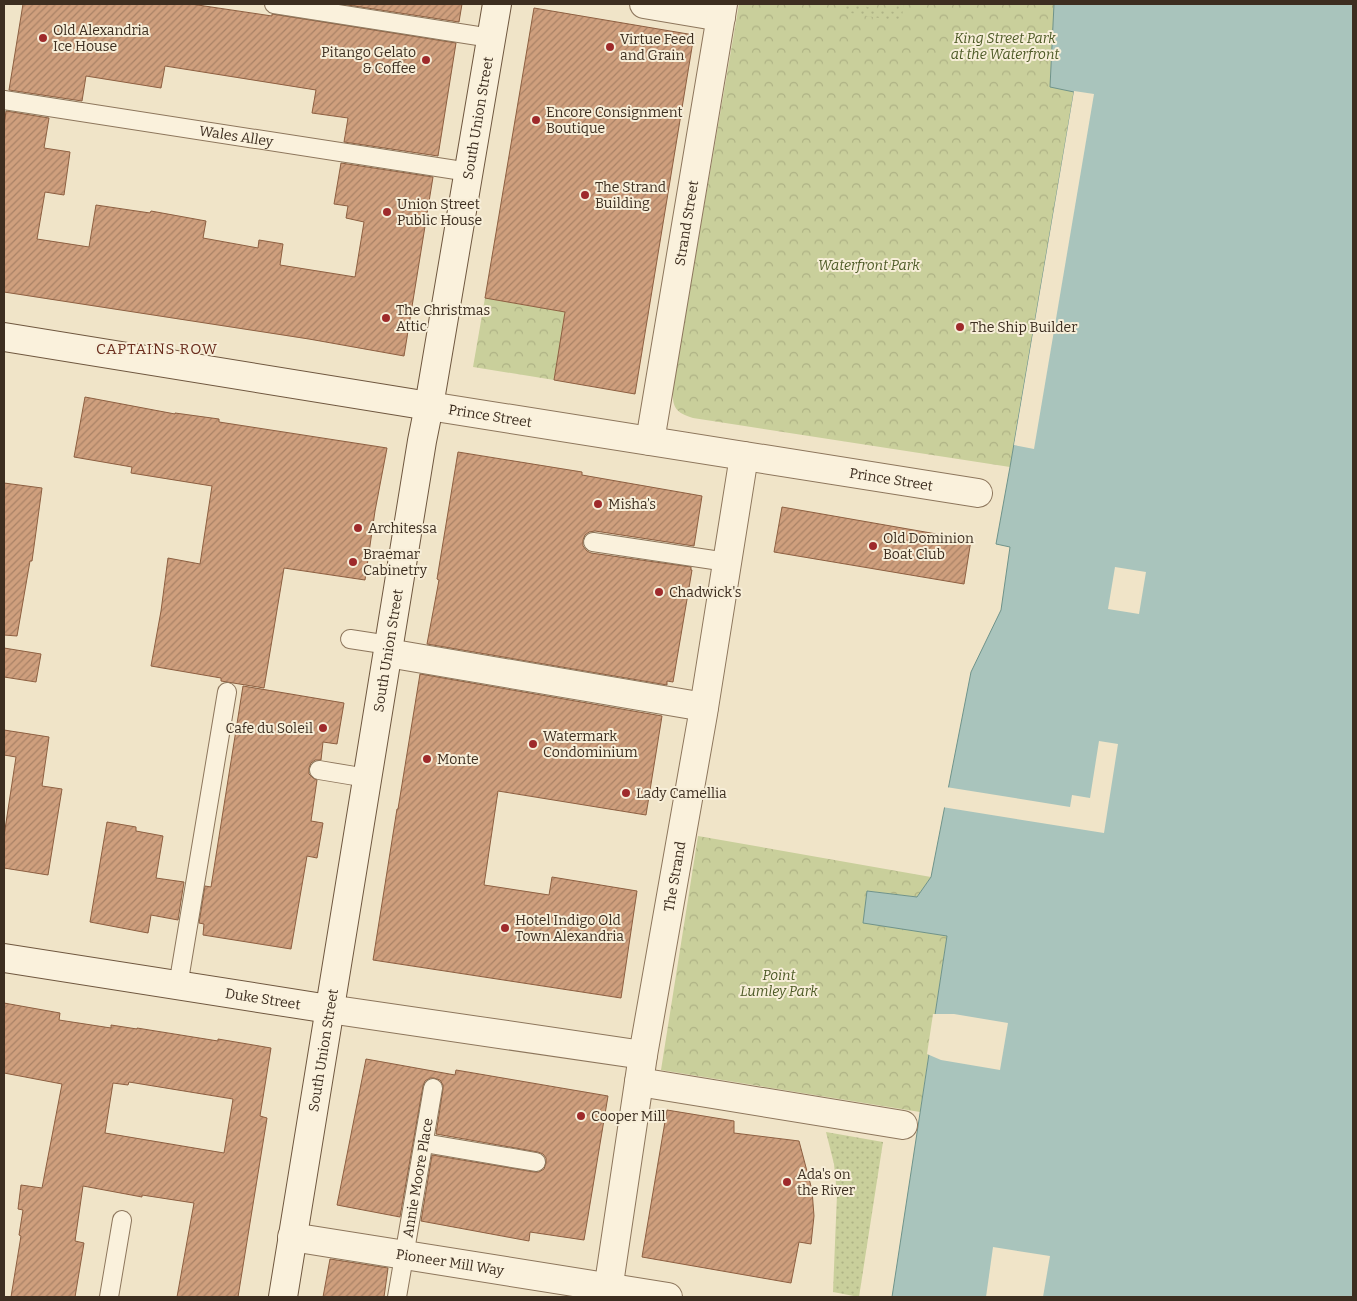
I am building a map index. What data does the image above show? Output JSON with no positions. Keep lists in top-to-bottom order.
{
  "streets": {
    "street": [
      "South Union Street",
      "Strand Street",
      "Prince Street",
      "The Strand",
      "Duke Street",
      "Pioneer Mill Way"
    ],
    "lane": ["Wales Alley", "Annie Moore Place"]
  },
  "crossings": [
    ["South Union Street", "Wales Alley"],
    ["South Union Street", "Prince Street"],
    ["South Union Street", "Duke Street"],
    ["South Union Street", "Pioneer Mill Way"],
    ["Strand Street", "Prince Street"],
    ["Prince Street", "The Strand"],
    ["The Strand", "Duke Street"],
    ["The Strand", "Pioneer Mill Way"],
    ["Annie Moore Place", "Pioneer Mill Way"]
  ],
  "districts": ["CAPTAINS ROW"],
  "parks": ["King Street Park at the Waterfront", "Waterfront Park", "Point Lumley Park"],
  "places": [
    "Old Alexandria Ice House",
    "Virtue Feed and Grain",
    "Pitango Gelato & Coffee",
    "Encore Consignment Boutique",
    "The Strand Building",
    "Union Street Public House",
    "The Christmas Attic",
    "The Ship Builder",
    "Misha’s",
    "Architessa",
    "Old Dominion Boat Club",
    "Braemar Cabinetry",
    "Chadwick's",
    "Cafe du Soleil",
    "Watermark Condominium",
    "Monte",
    "Lady Camellia",
    "Hotel Indigo Old Town Alexandria",
    "Cooper Mill",
    "Ada's on the River"
  ]
}
